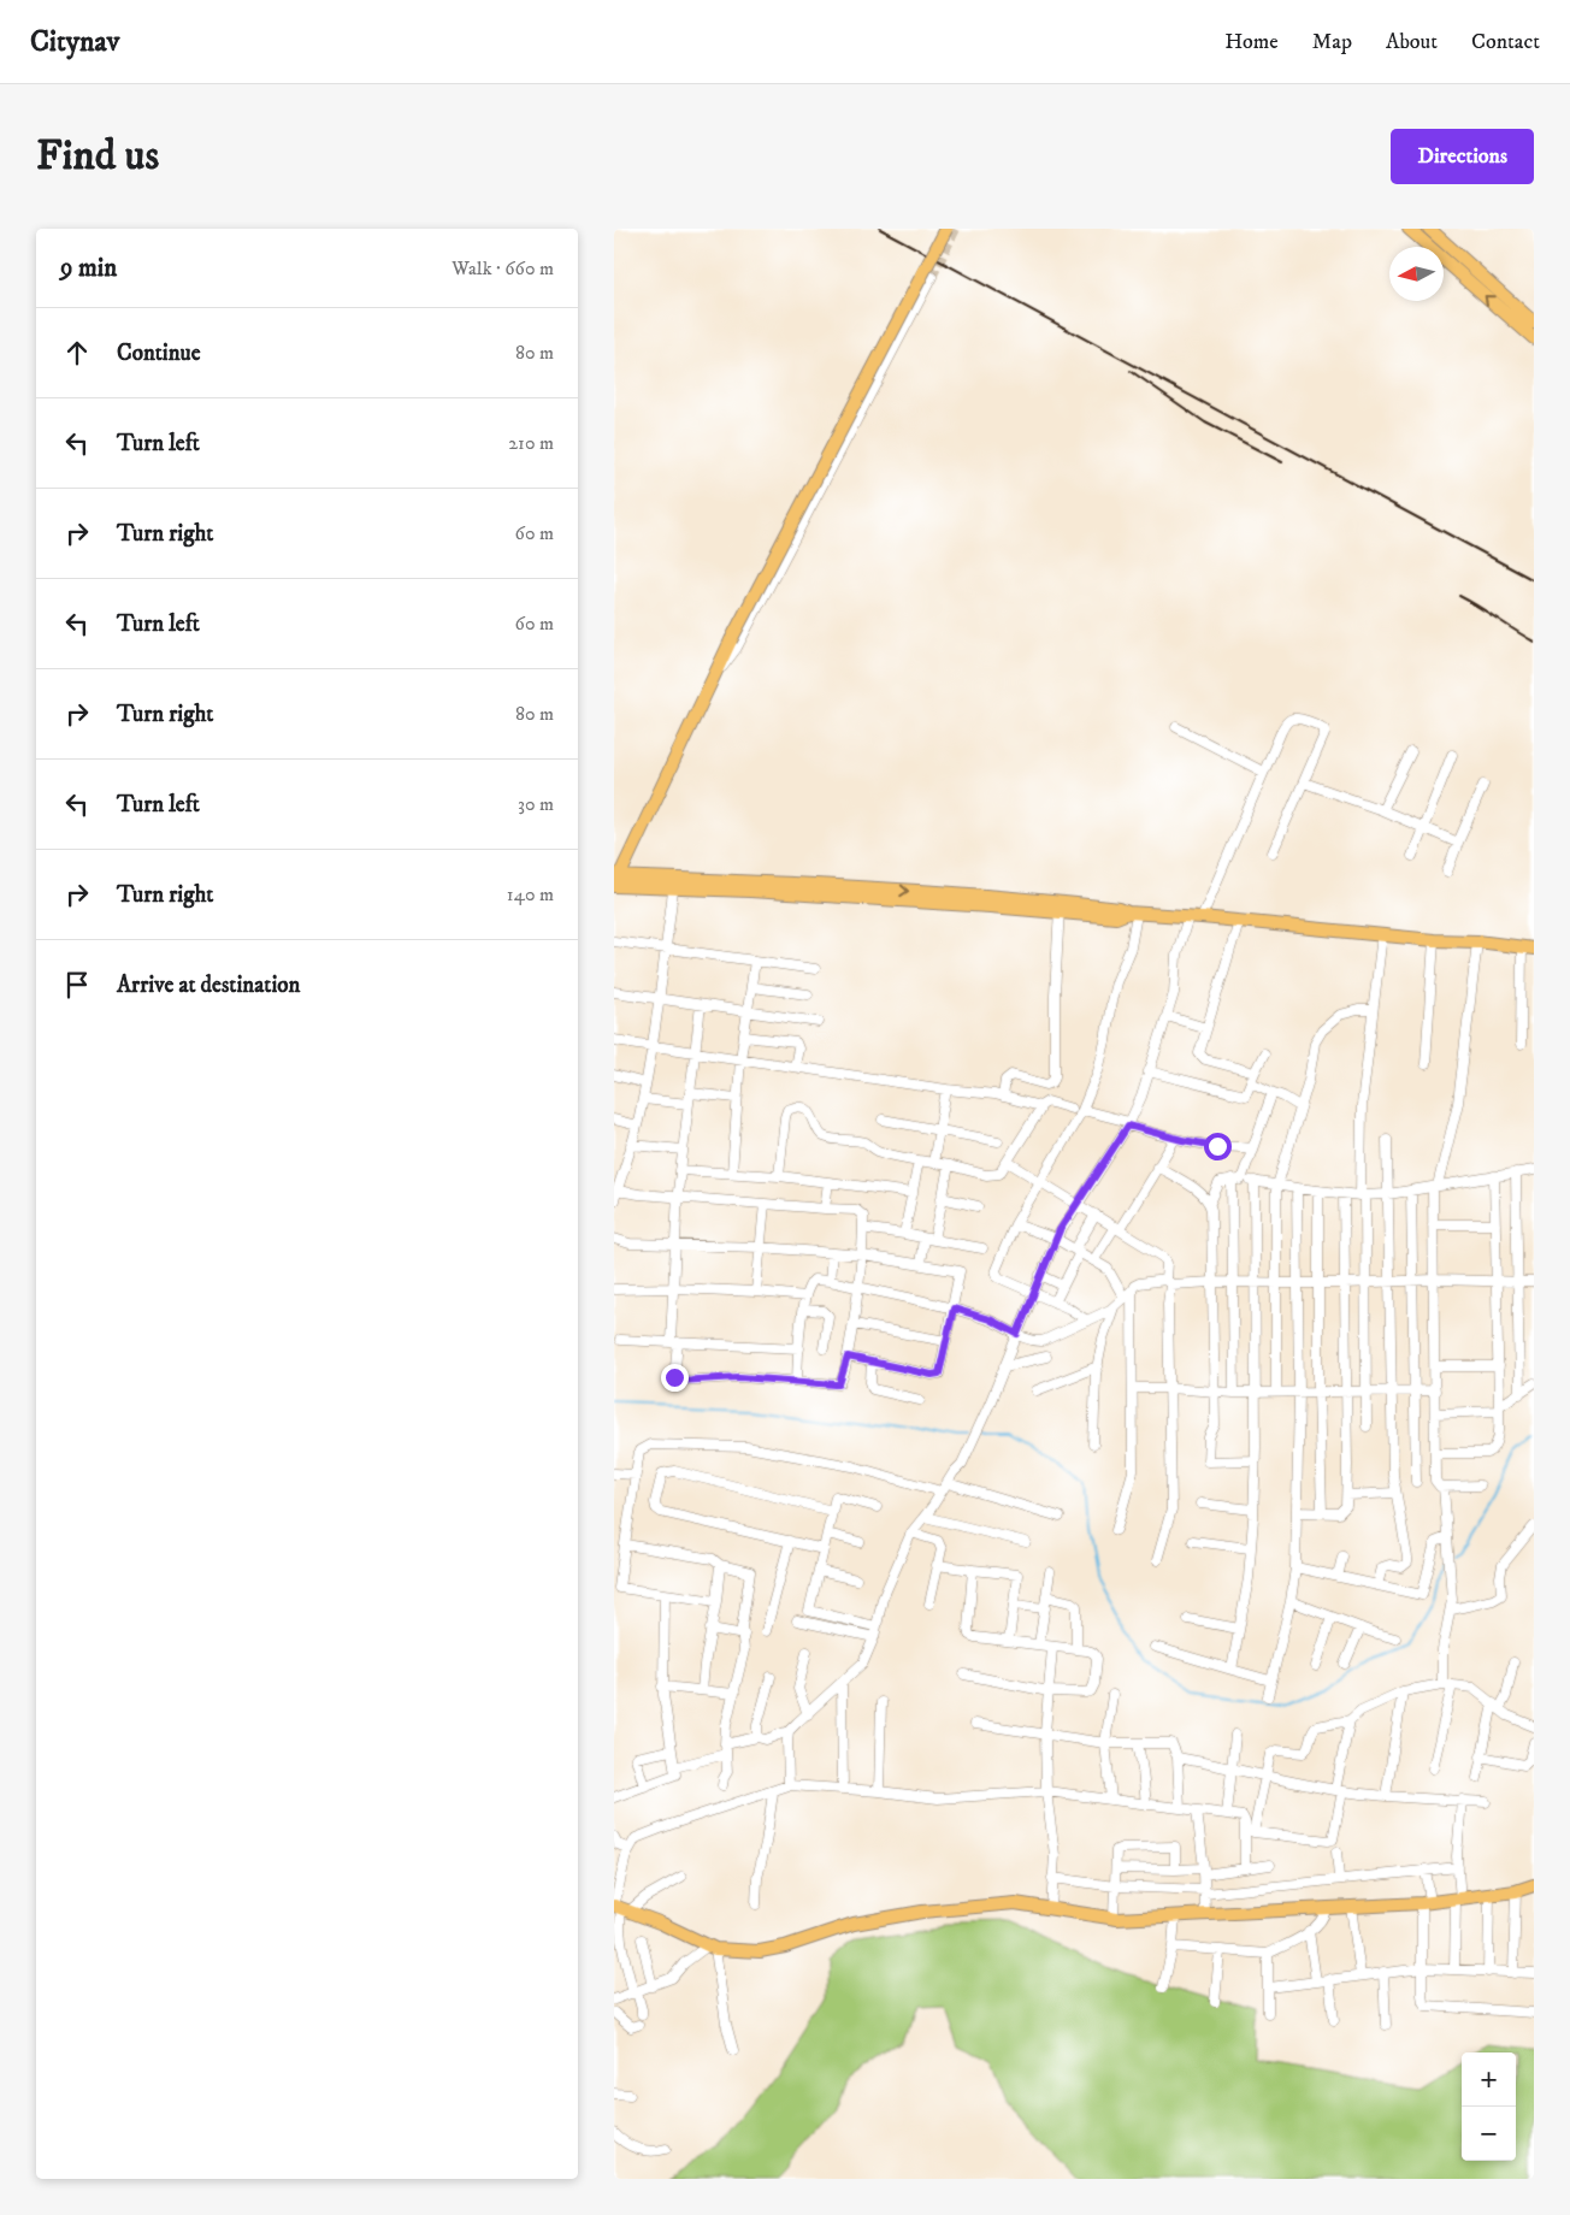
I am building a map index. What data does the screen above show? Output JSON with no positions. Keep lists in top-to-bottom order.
{
  "north": "left",
  "page": {
    "header": "Citynav",
    "nav": [
      "Home",
      "Map",
      "About",
      "Contact"
    ],
    "buttons": "Directions",
    "title": "Find us",
    "heading": ["9 min", "Walk · 660 m"],
    "list": [
      ["Continue", "80 m"],
      ["Turn left", "210 m"],
      ["Turn right", "60 m"],
      ["Turn left", "60 m"],
      ["Turn right", "80 m"],
      ["Turn left", "30 m"],
      ["Turn right", "140 m"],
      "Arrive at destination"
    ],
    "map_buttons": ["+", "−"]
  }
}
